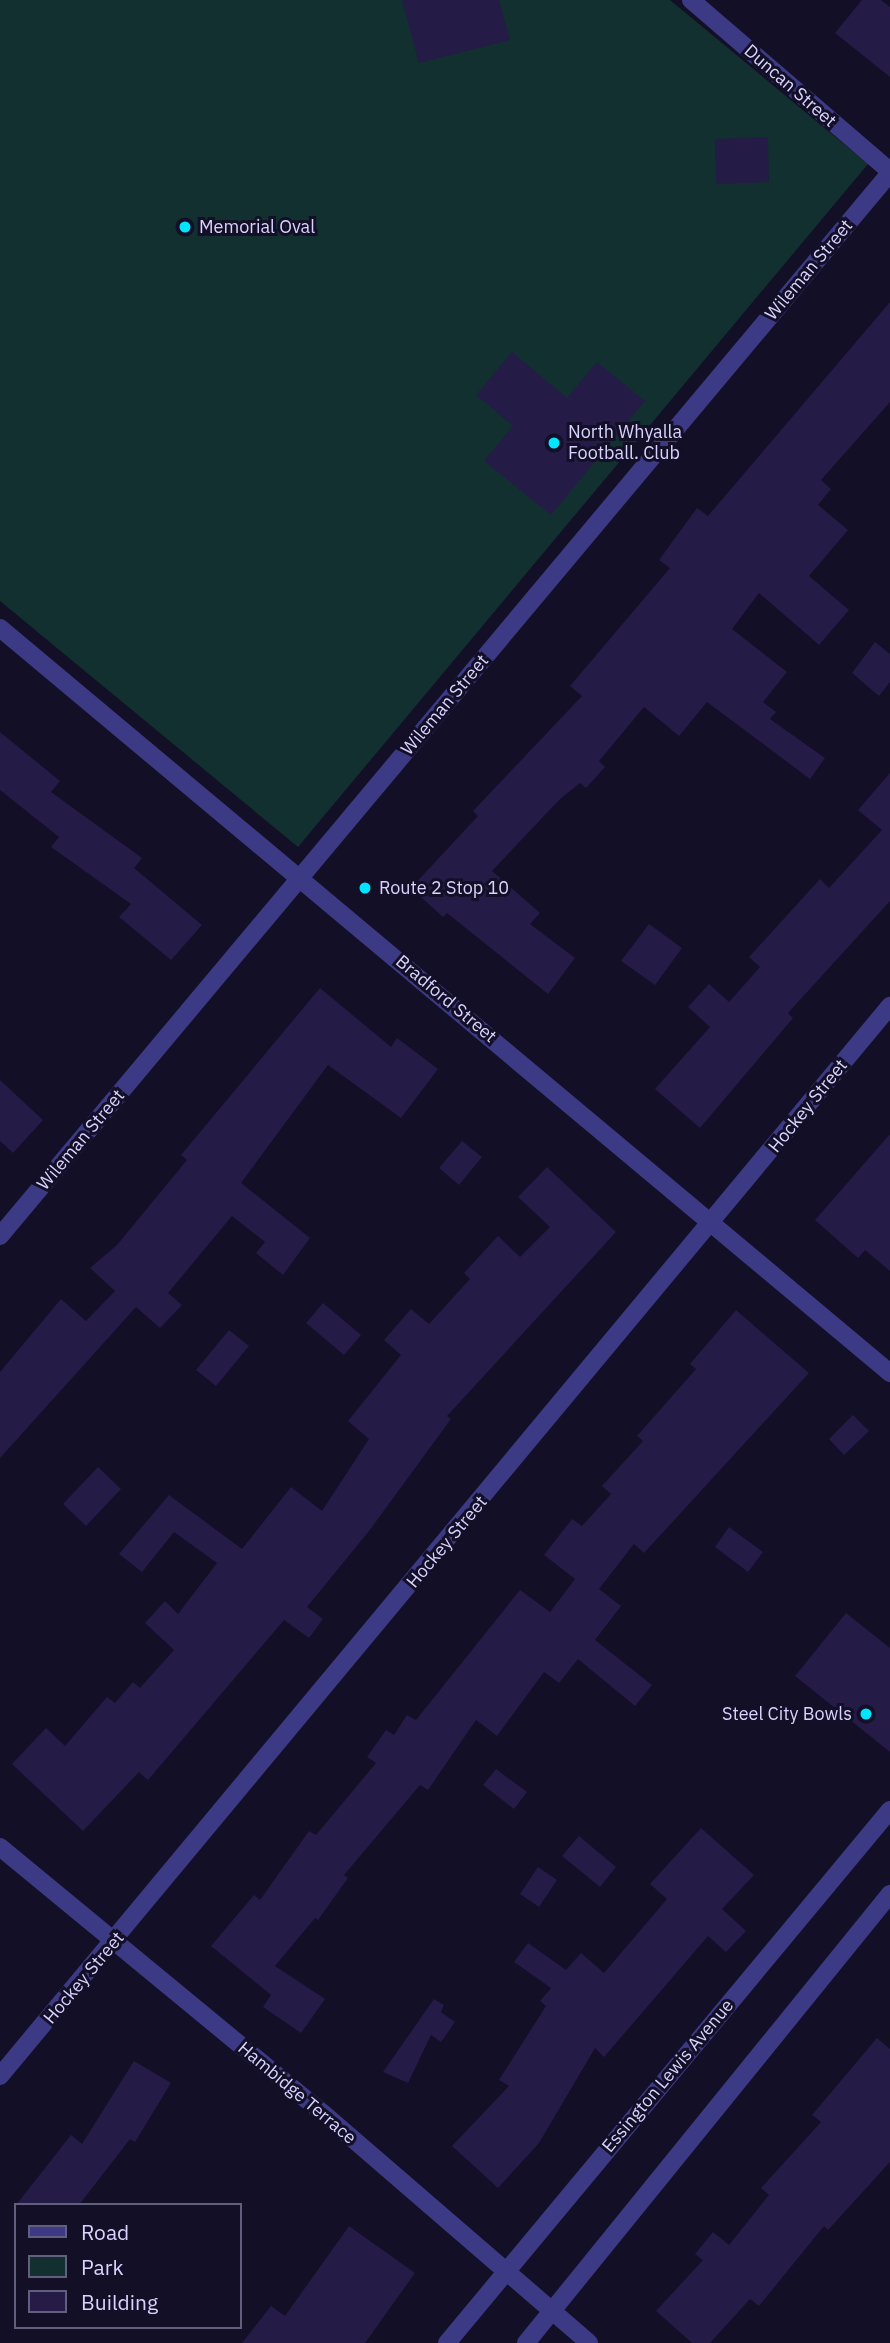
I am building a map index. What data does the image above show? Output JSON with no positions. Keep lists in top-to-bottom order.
{
  "streets": {
    "street": [
      "Duncan Street",
      "Wileman Street",
      "Bradford Street",
      "Hockey Street",
      "Essington Lewis Avenue",
      "Hambidge Terrace"
    ]
  },
  "crossings": [
    ["Duncan Street", "Wileman Street"],
    ["Wileman Street", "Bradford Street"],
    ["Bradford Street", "Hockey Street"],
    ["Hockey Street", "Hambidge Terrace"],
    ["Essington Lewis Avenue", "Hambidge Terrace"]
  ],
  "places": [
    "Memorial Oval",
    "North Whyalla Football. Club",
    "Route 2 Stop 10",
    "Steel City Bowls"
  ],
  "legend": ["Road", "Park", "Building"]
}
